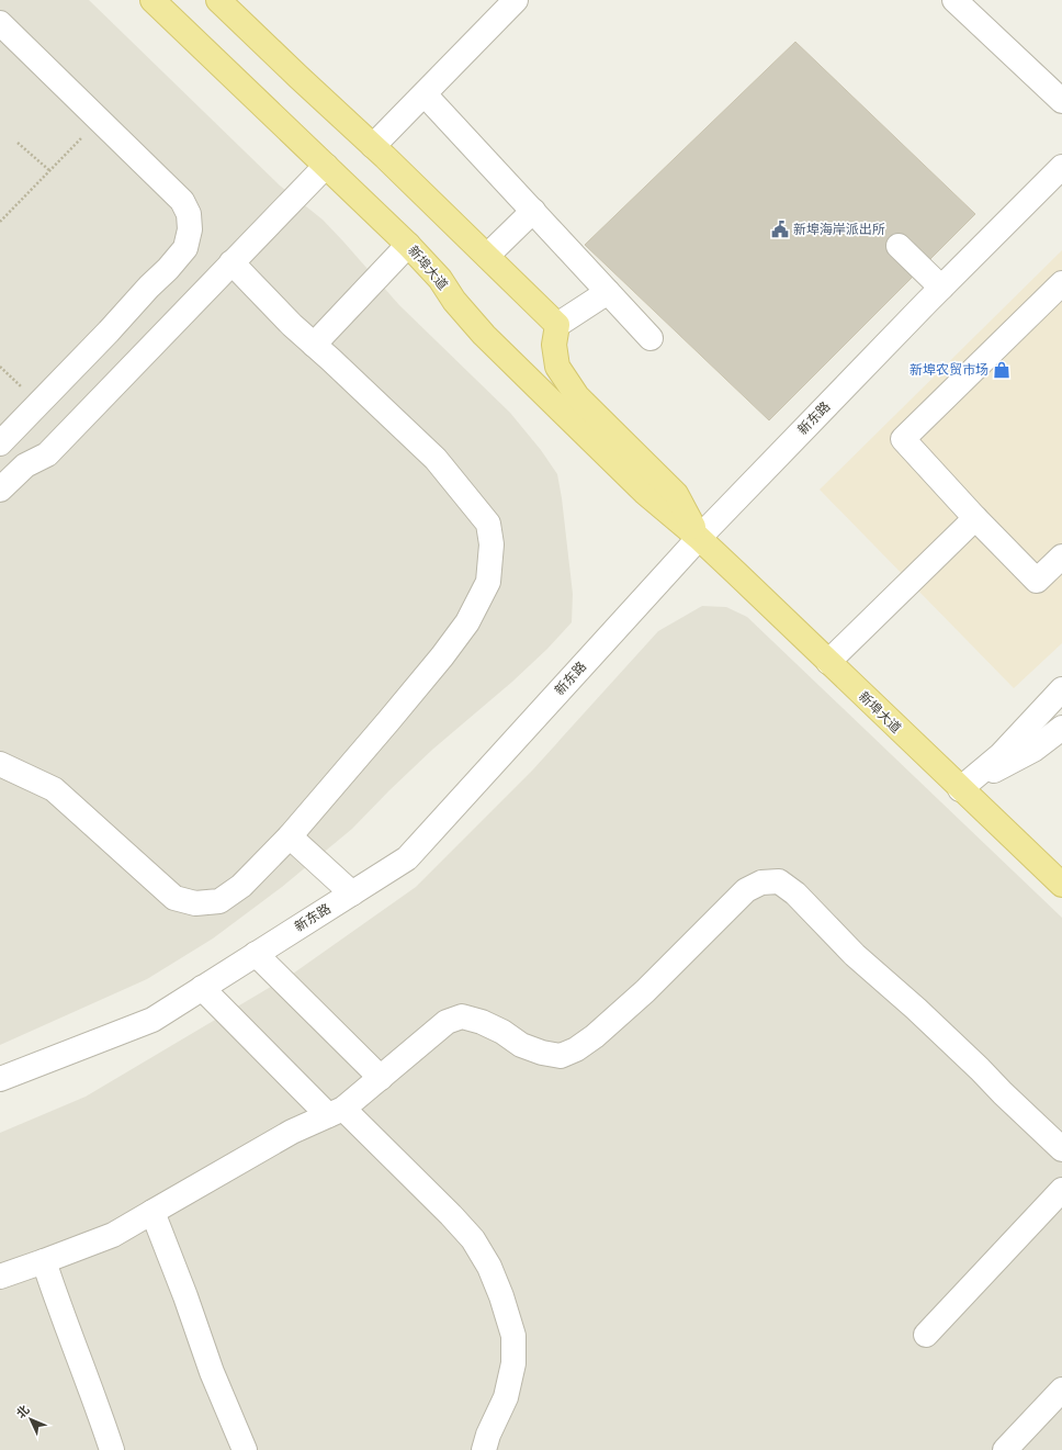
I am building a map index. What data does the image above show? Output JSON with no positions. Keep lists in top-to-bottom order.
{
  "streets": {
    "main road": ["新埠大道"],
    "street": ["新东路"]
  },
  "crossings": [
    ["新埠大道", "新东路"]
  ],
  "places": {
    "public building": ["新埠海岸派出所"],
    "shop": ["新埠农贸市场"]
  },
  "north": "top left"
}
